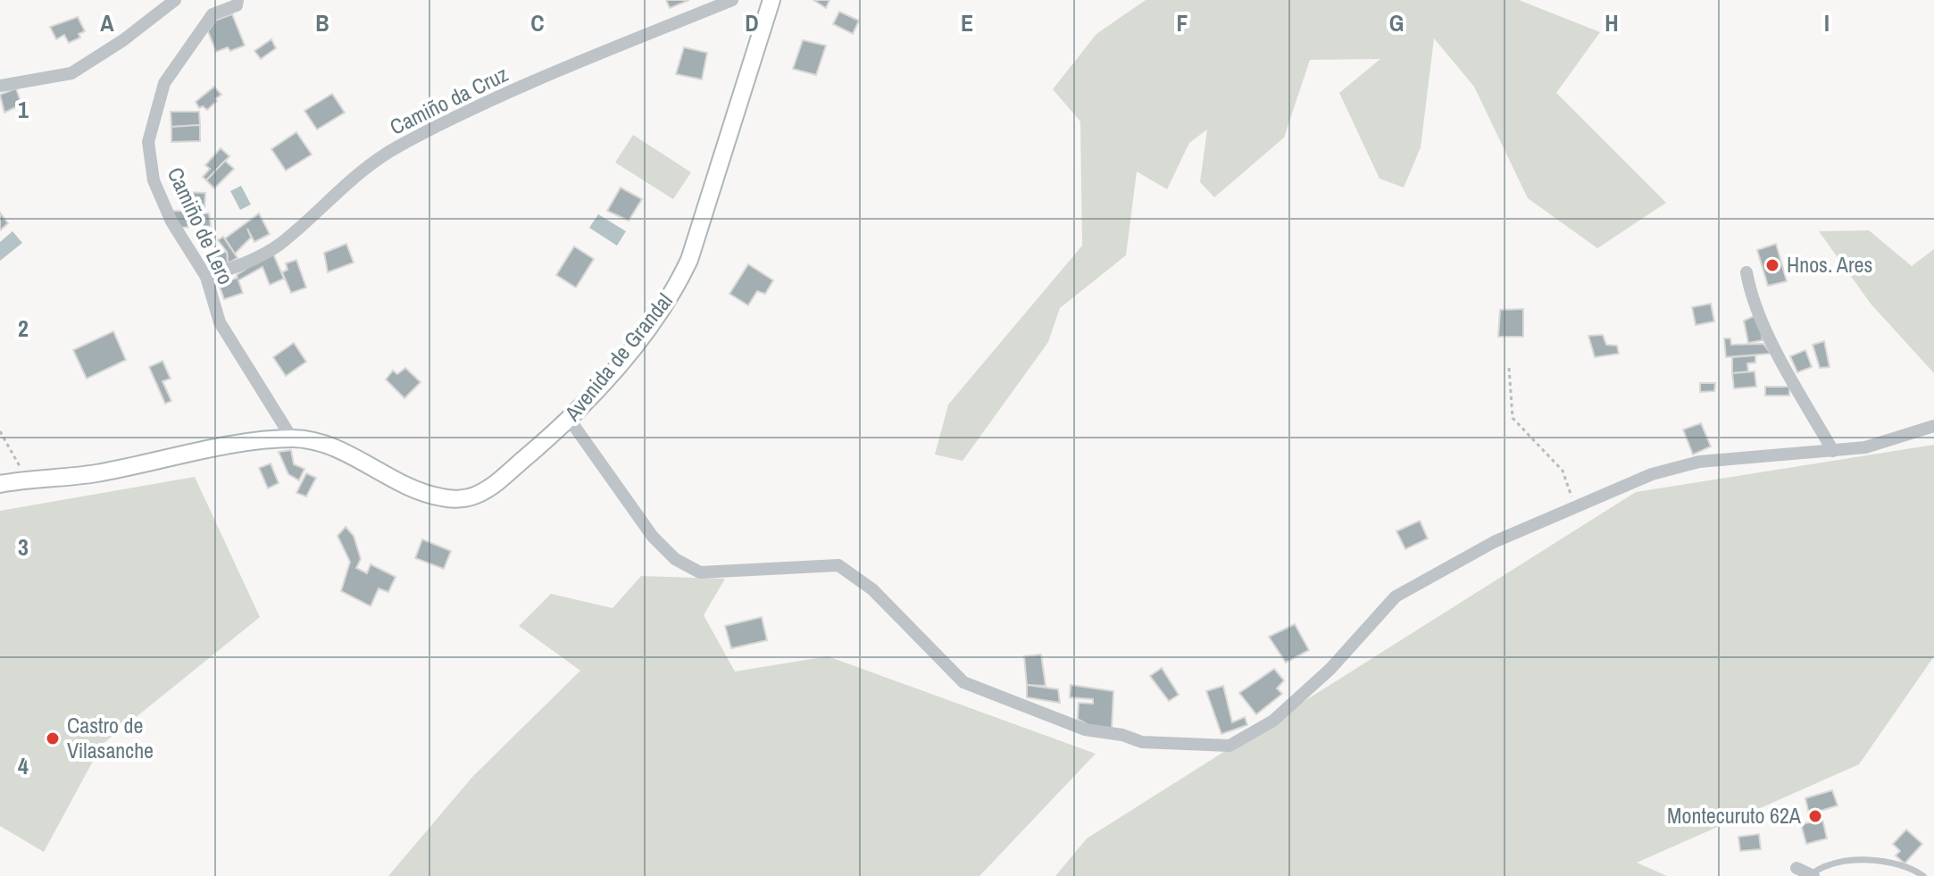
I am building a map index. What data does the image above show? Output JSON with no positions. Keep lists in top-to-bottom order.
{
  "streets": {
    "street": ["Camiño da Cruz", "Camiño de Lero", "Avenida de Grandal"]
  },
  "crossings": [
    ["Camiño da Cruz", "Camiño de Lero"],
    ["Camiño de Lero", "Avenida de Grandal"]
  ],
  "places": ["Hnos. Ares", "Castro de Vilasanche", "Montecuruto 62A"],
  "grid": {
    "columns": [
      "A",
      "B",
      "C",
      "D",
      "E",
      "F",
      "G",
      "H",
      "I"
    ],
    "rows": [
      "1",
      "2",
      "3",
      "4"
    ]
  }
}
